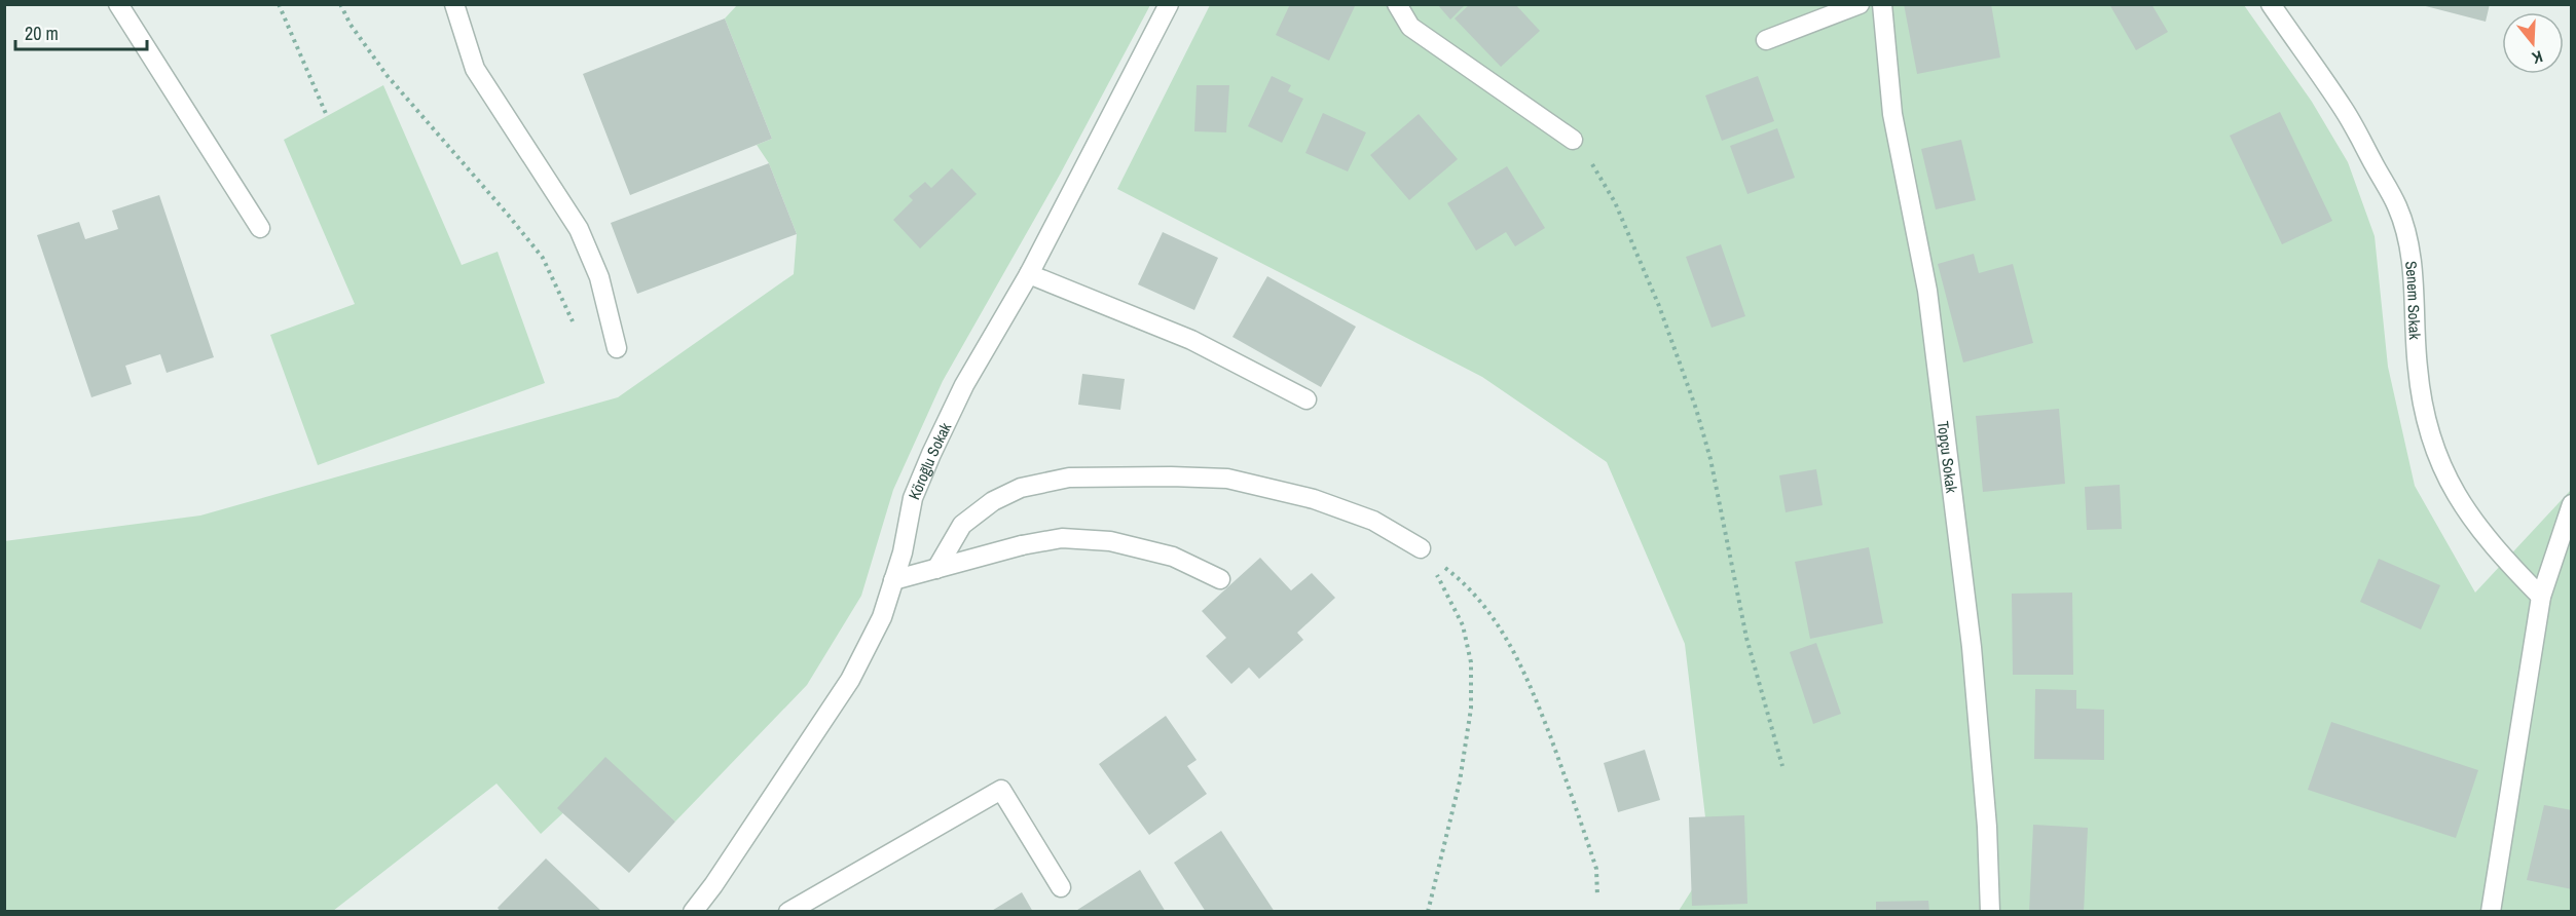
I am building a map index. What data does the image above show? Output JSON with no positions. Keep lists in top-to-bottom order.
{
  "streets": {
    "street": ["Senem Sokak", "Topçu Sokak", "Köroğlu Sokak"]
  },
  "scale_bar": "20 m",
  "north": "bottom"
}
